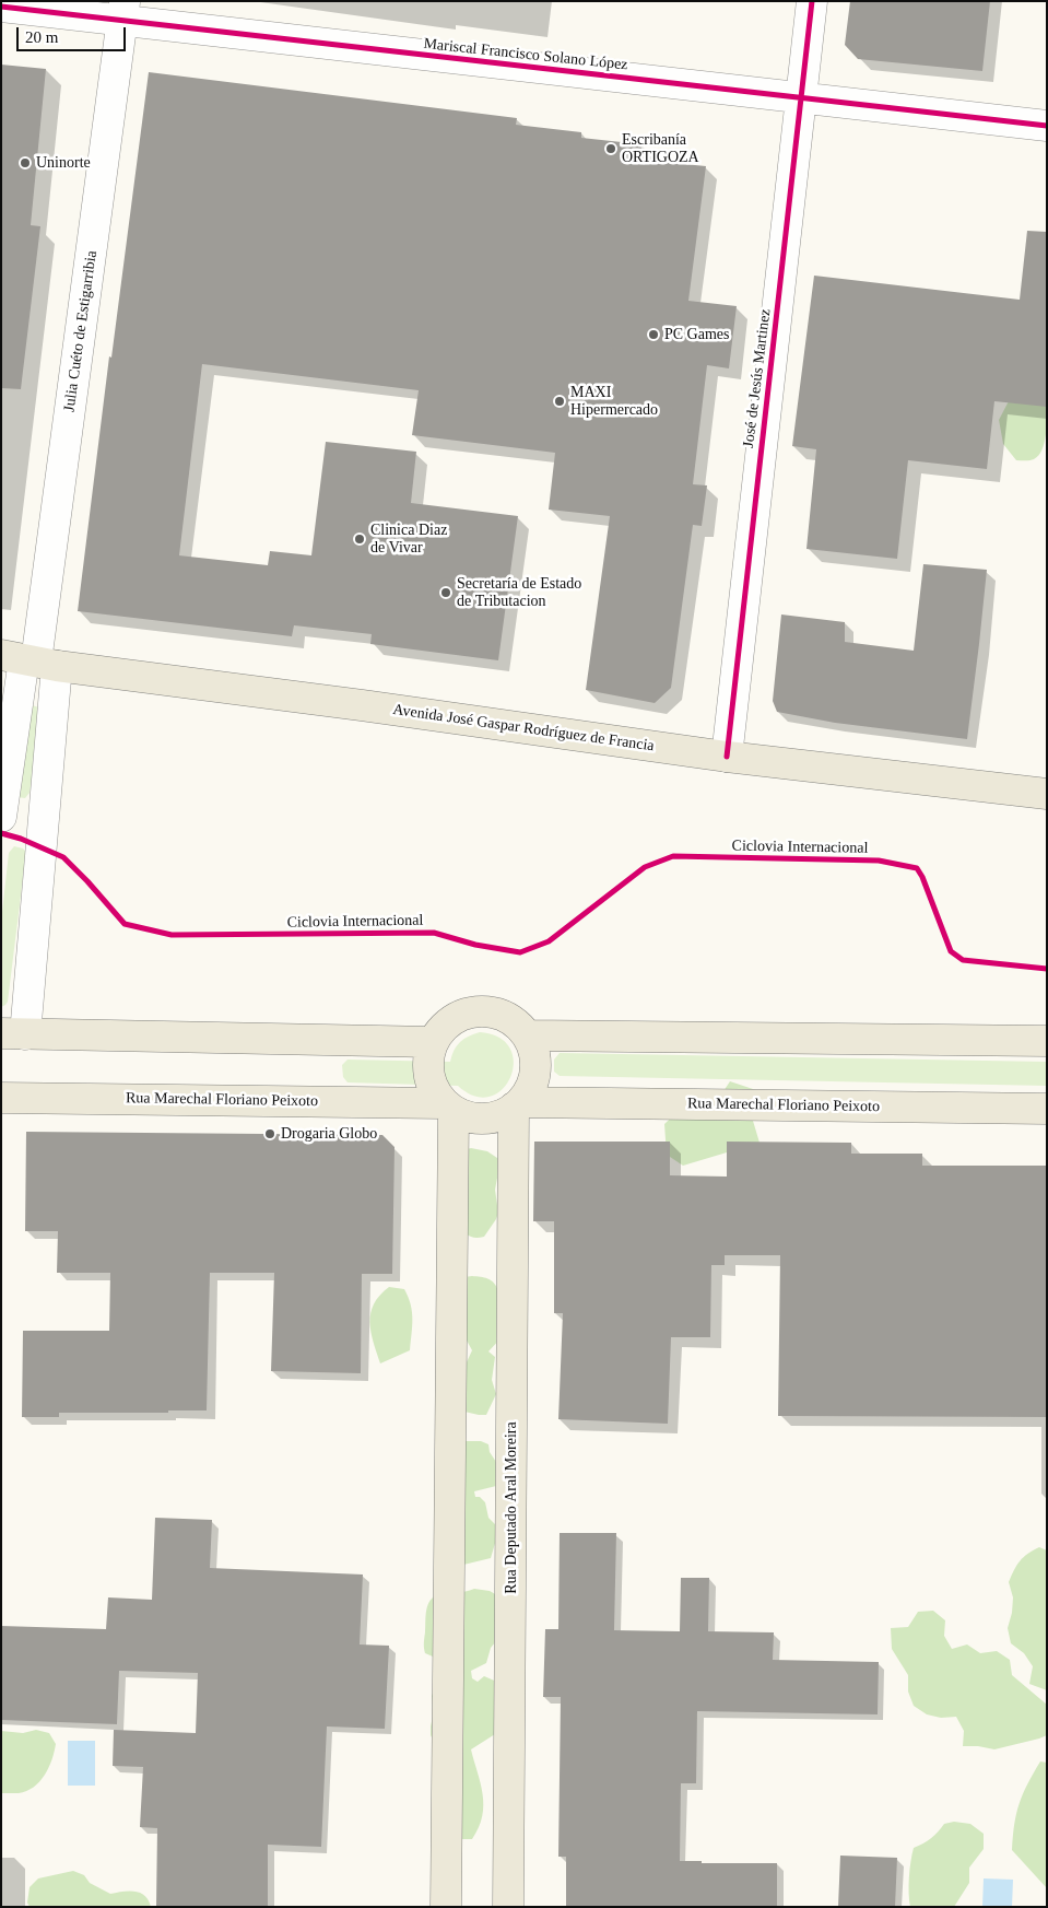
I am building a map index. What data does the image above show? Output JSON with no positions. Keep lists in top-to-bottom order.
{
  "streets": {
    "main road": ["Avenida José Gaspar Rodríguez de Francia", "Rua Marechal Floriano Peixoto", "Rua Deputado Aral Moreira"],
    "street": ["Mariscal Francisco Solano López", "Julia Cuéto de Estigarribia", "José de Jesús Martinez"],
    "cycle path": ["Ciclovia Internacional"]
  },
  "crossings": [
    ["Mariscal Francisco Solano López", "Julia Cuéto de Estigarribia"],
    ["Mariscal Francisco Solano López", "José de Jesús Martinez"],
    ["Julia Cuéto de Estigarribia", "Avenida José Gaspar Rodríguez de Francia"],
    ["José de Jesús Martinez", "Avenida José Gaspar Rodríguez de Francia"],
    ["Rua Marechal Floriano Peixoto", "Rua Deputado Aral Moreira"]
  ],
  "places": [
    "Escribanía ORTIGOZA",
    "Uninorte",
    "PC Games",
    "MAXI Hipermercado",
    "Clinica Diaz de Vivar",
    "Secretaría de Estado de Tributacion",
    "Drogaria Globo"
  ],
  "scale_bar": "20 m"
}
